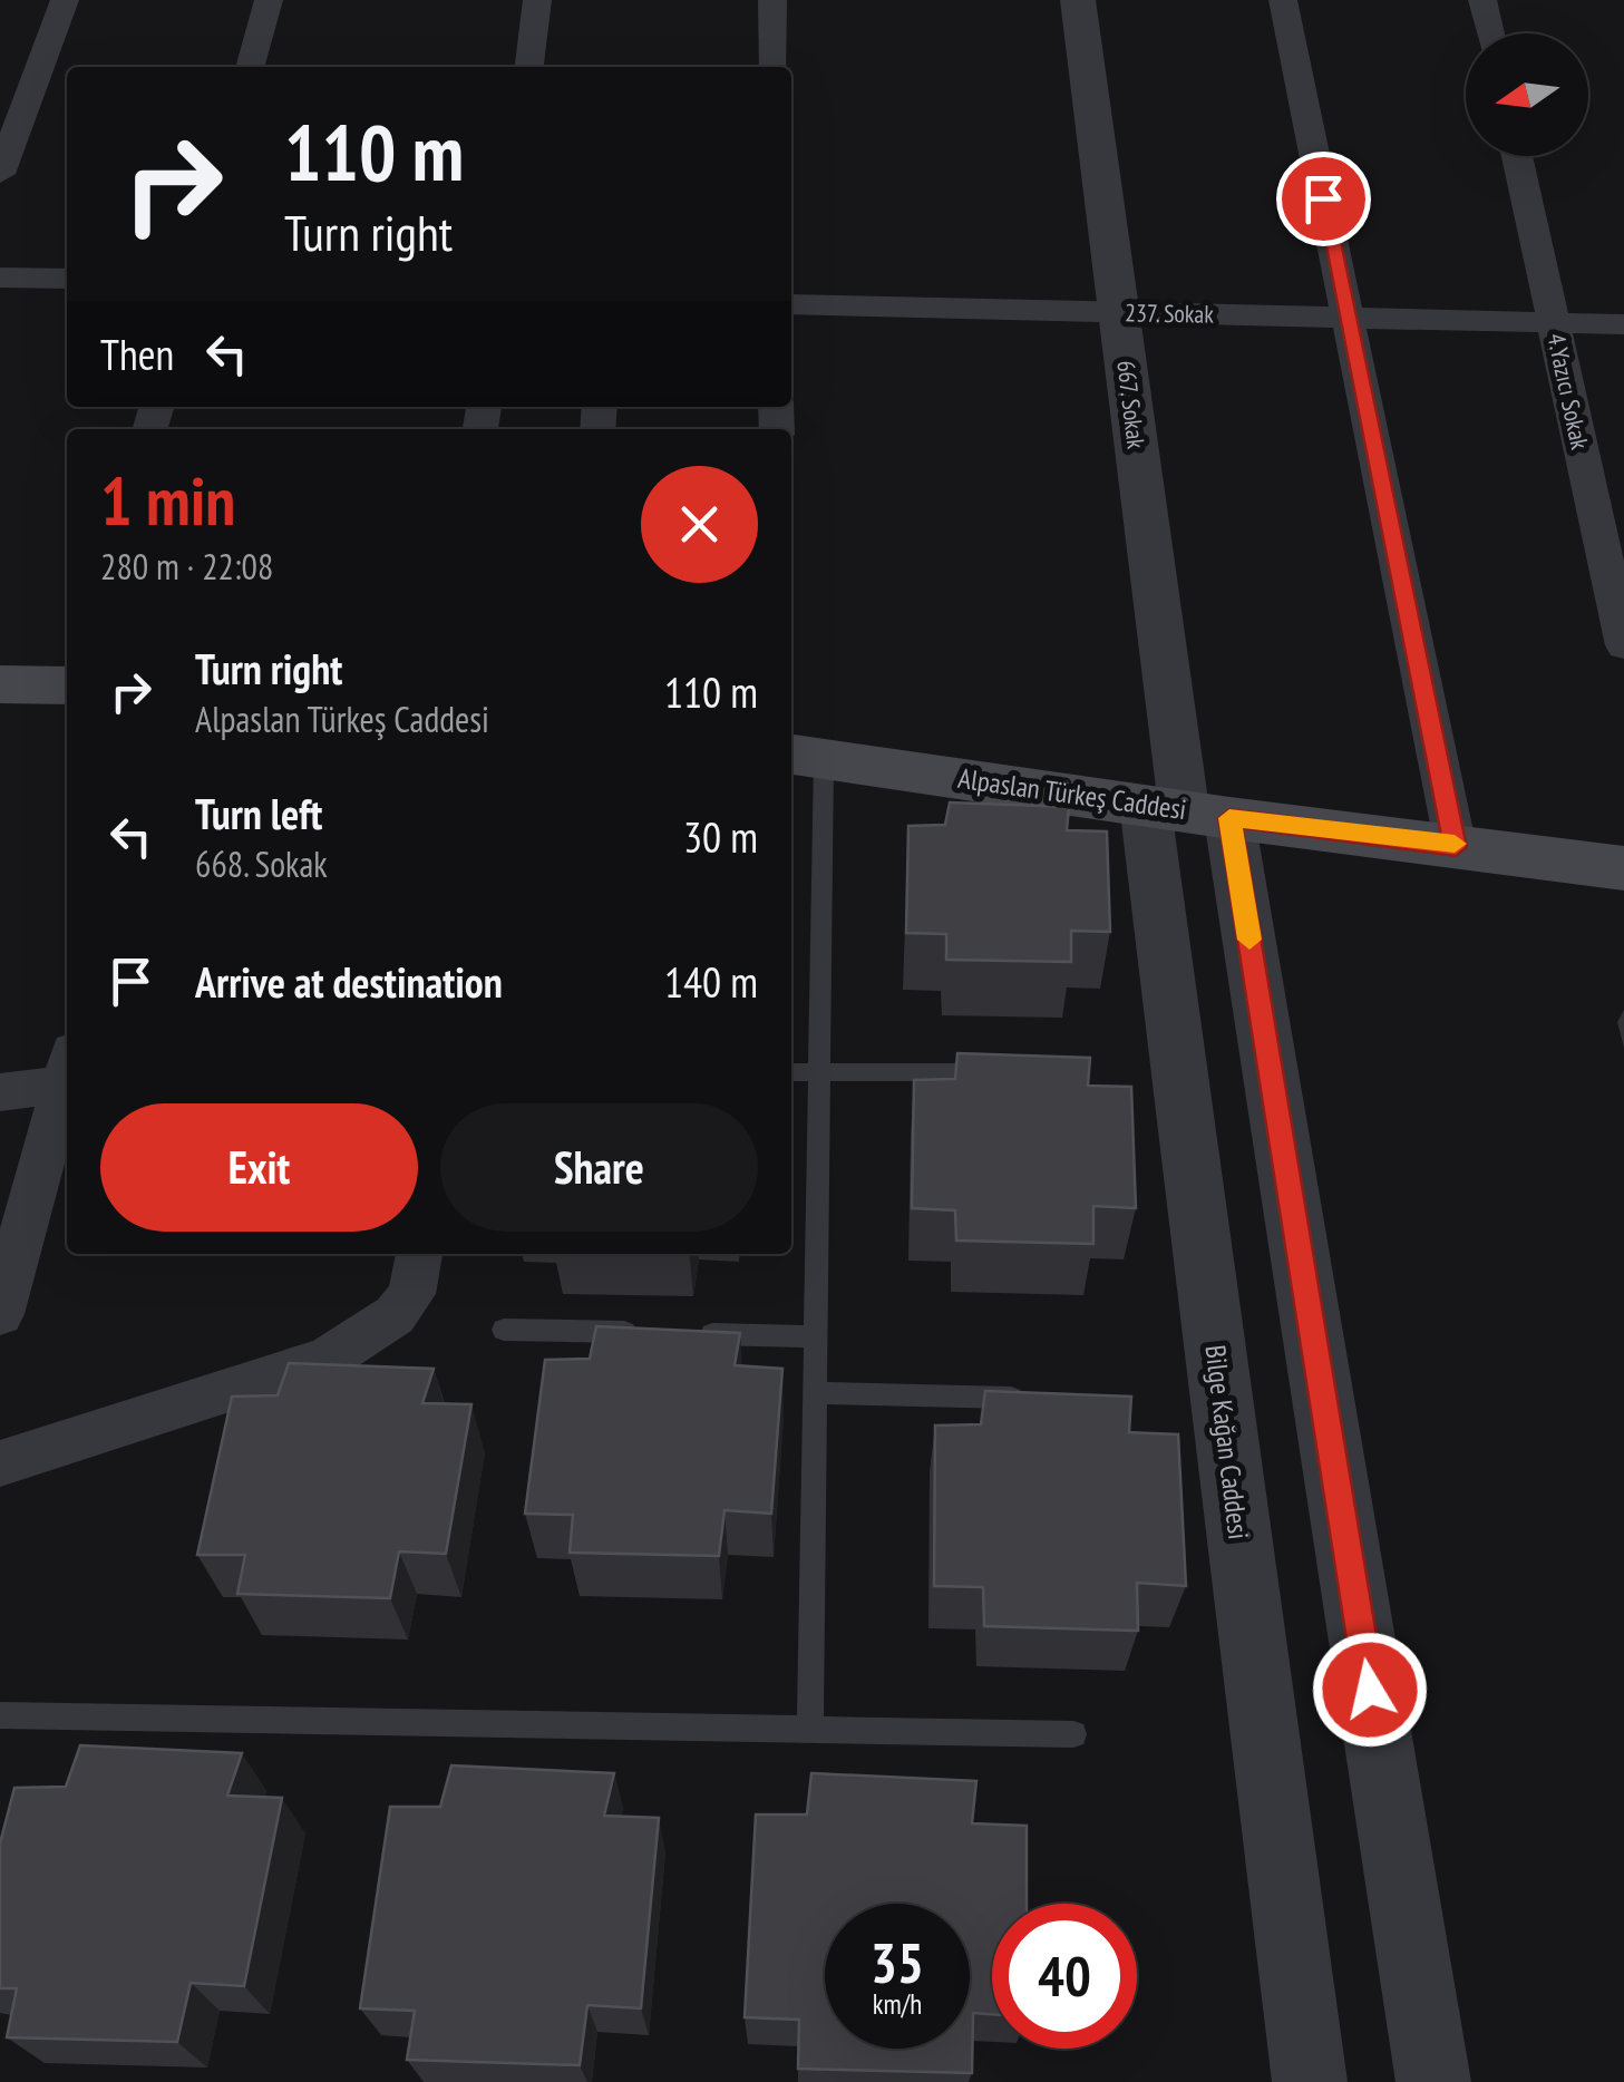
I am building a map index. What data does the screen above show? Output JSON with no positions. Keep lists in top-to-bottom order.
{
  "streets": {
    "main road": ["Alpaslan Türkeş Caddesi"],
    "street": [
      "237. Sokak",
      "4.Yazıcı Sokak",
      "667. Sokak",
      "Bilge Kağan Caddesi"
    ]
  },
  "crossings": [
    ["237. Sokak", "4.Yazıcı Sokak"],
    ["237. Sokak", "667. Sokak"],
    ["667. Sokak", "Alpaslan Türkeş Caddesi"],
    ["667. Sokak", "Bilge Kağan Caddesi"],
    ["Alpaslan Türkeş Caddesi", "Bilge Kağan Caddesi"]
  ],
  "north": "left",
  "page": {
    "turn": ["110 m", "Turn right"],
    "then": "Then",
    "heading": ["1 min", "280 m · 22:08"],
    "list": [
      {
        "name": "Turn right",
        "note": "Alpaslan Türkeş Caddesi",
        "value": "110 m"
      },
      {
        "name": "Turn left",
        "note": "668. Sokak",
        "value": "30 m"
      },
      {
        "name": "Arrive at destination",
        "value": "140 m"
      }
    ],
    "buttons": ["Exit", "Share"],
    "speed": "35 km/h",
    "limit": "40"
  }
}
